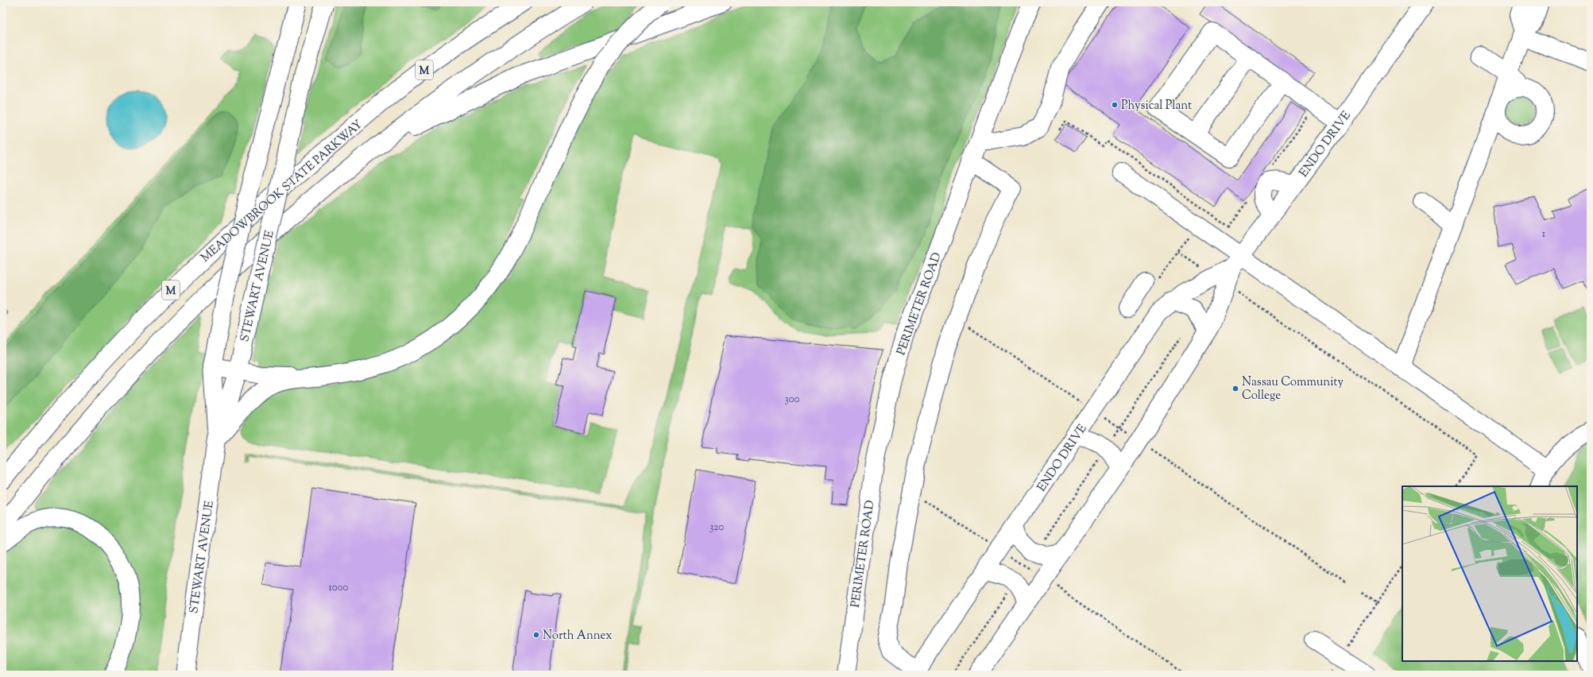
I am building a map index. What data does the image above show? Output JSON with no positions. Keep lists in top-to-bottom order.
{
  "streets": {
    "main road": [
      "M",
      "ENDO DRIVE",
      "MEADOWBROOK STATE PARKWAY",
      "STEWART AVENUE",
      "PERIMETER ROAD"
    ]
  },
  "places": ["Physical Plant", "Nassau Community College", "North Annex"],
  "house_numbers": [
    "1",
    "300",
    "320",
    "1000"
  ]
}
